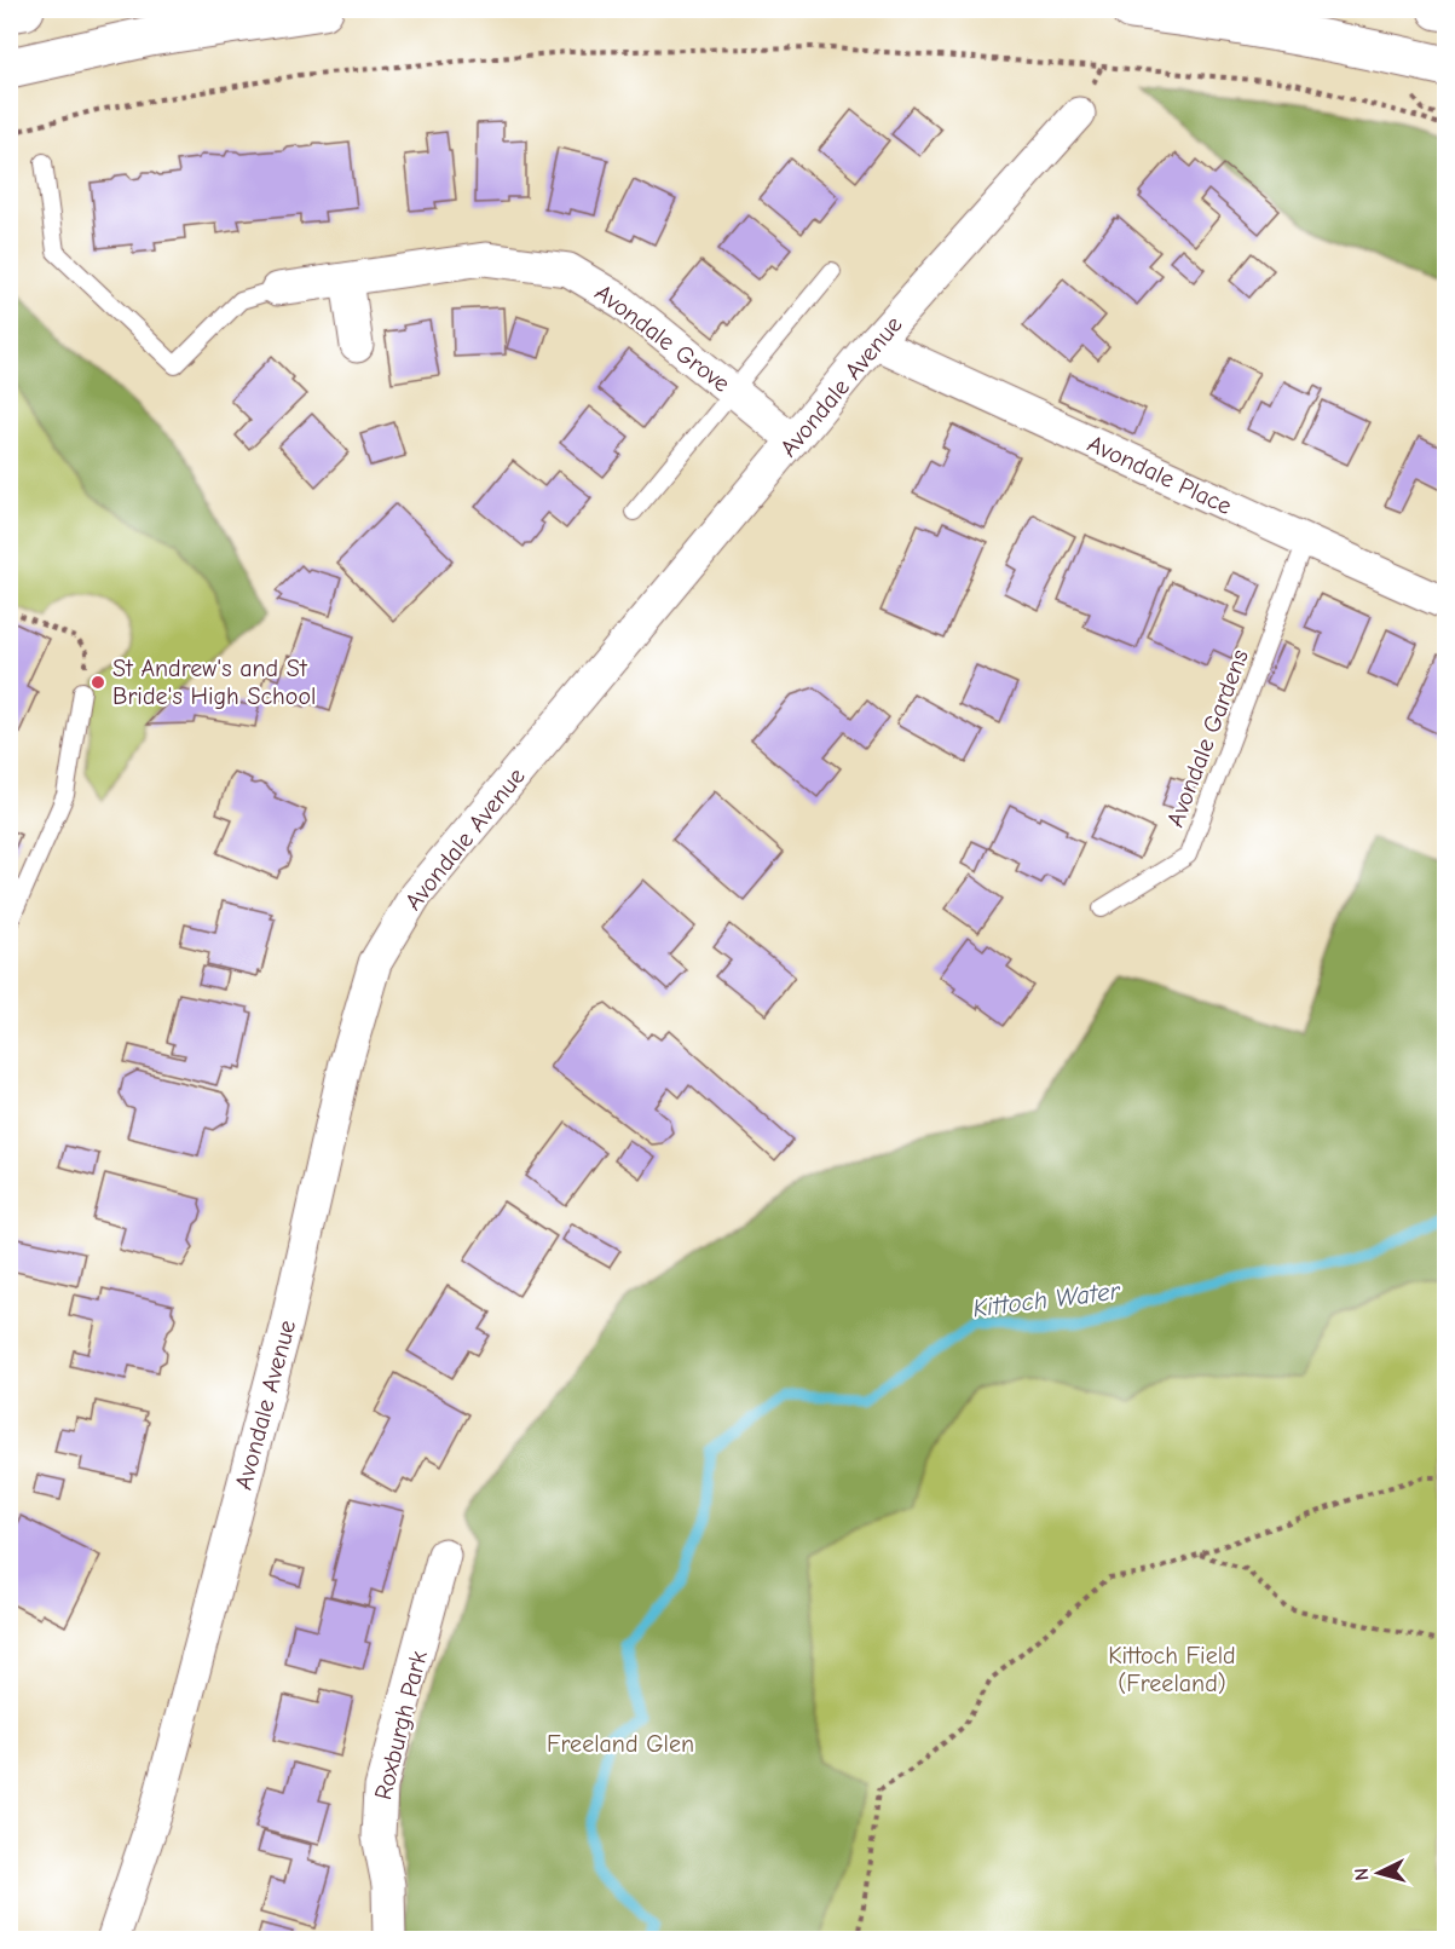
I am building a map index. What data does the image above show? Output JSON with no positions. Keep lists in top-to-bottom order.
{
  "streets": {
    "street": [
      "Avondale Grove",
      "Avondale Avenue",
      "Avondale Place",
      "Roxburgh Park"
    ],
    "lane": ["Avondale Gardens"]
  },
  "crossings": [
    ["Avondale Grove", "Avondale Avenue"],
    ["Avondale Avenue", "Avondale Place"],
    ["Avondale Place", "Avondale Gardens"]
  ],
  "water": ["Kittoch Water"],
  "parks": ["Kittoch Field (Freeland)", "Freeland Glen"],
  "places": ["St Andrew's and St Bride's High School"],
  "north": "left"
}
